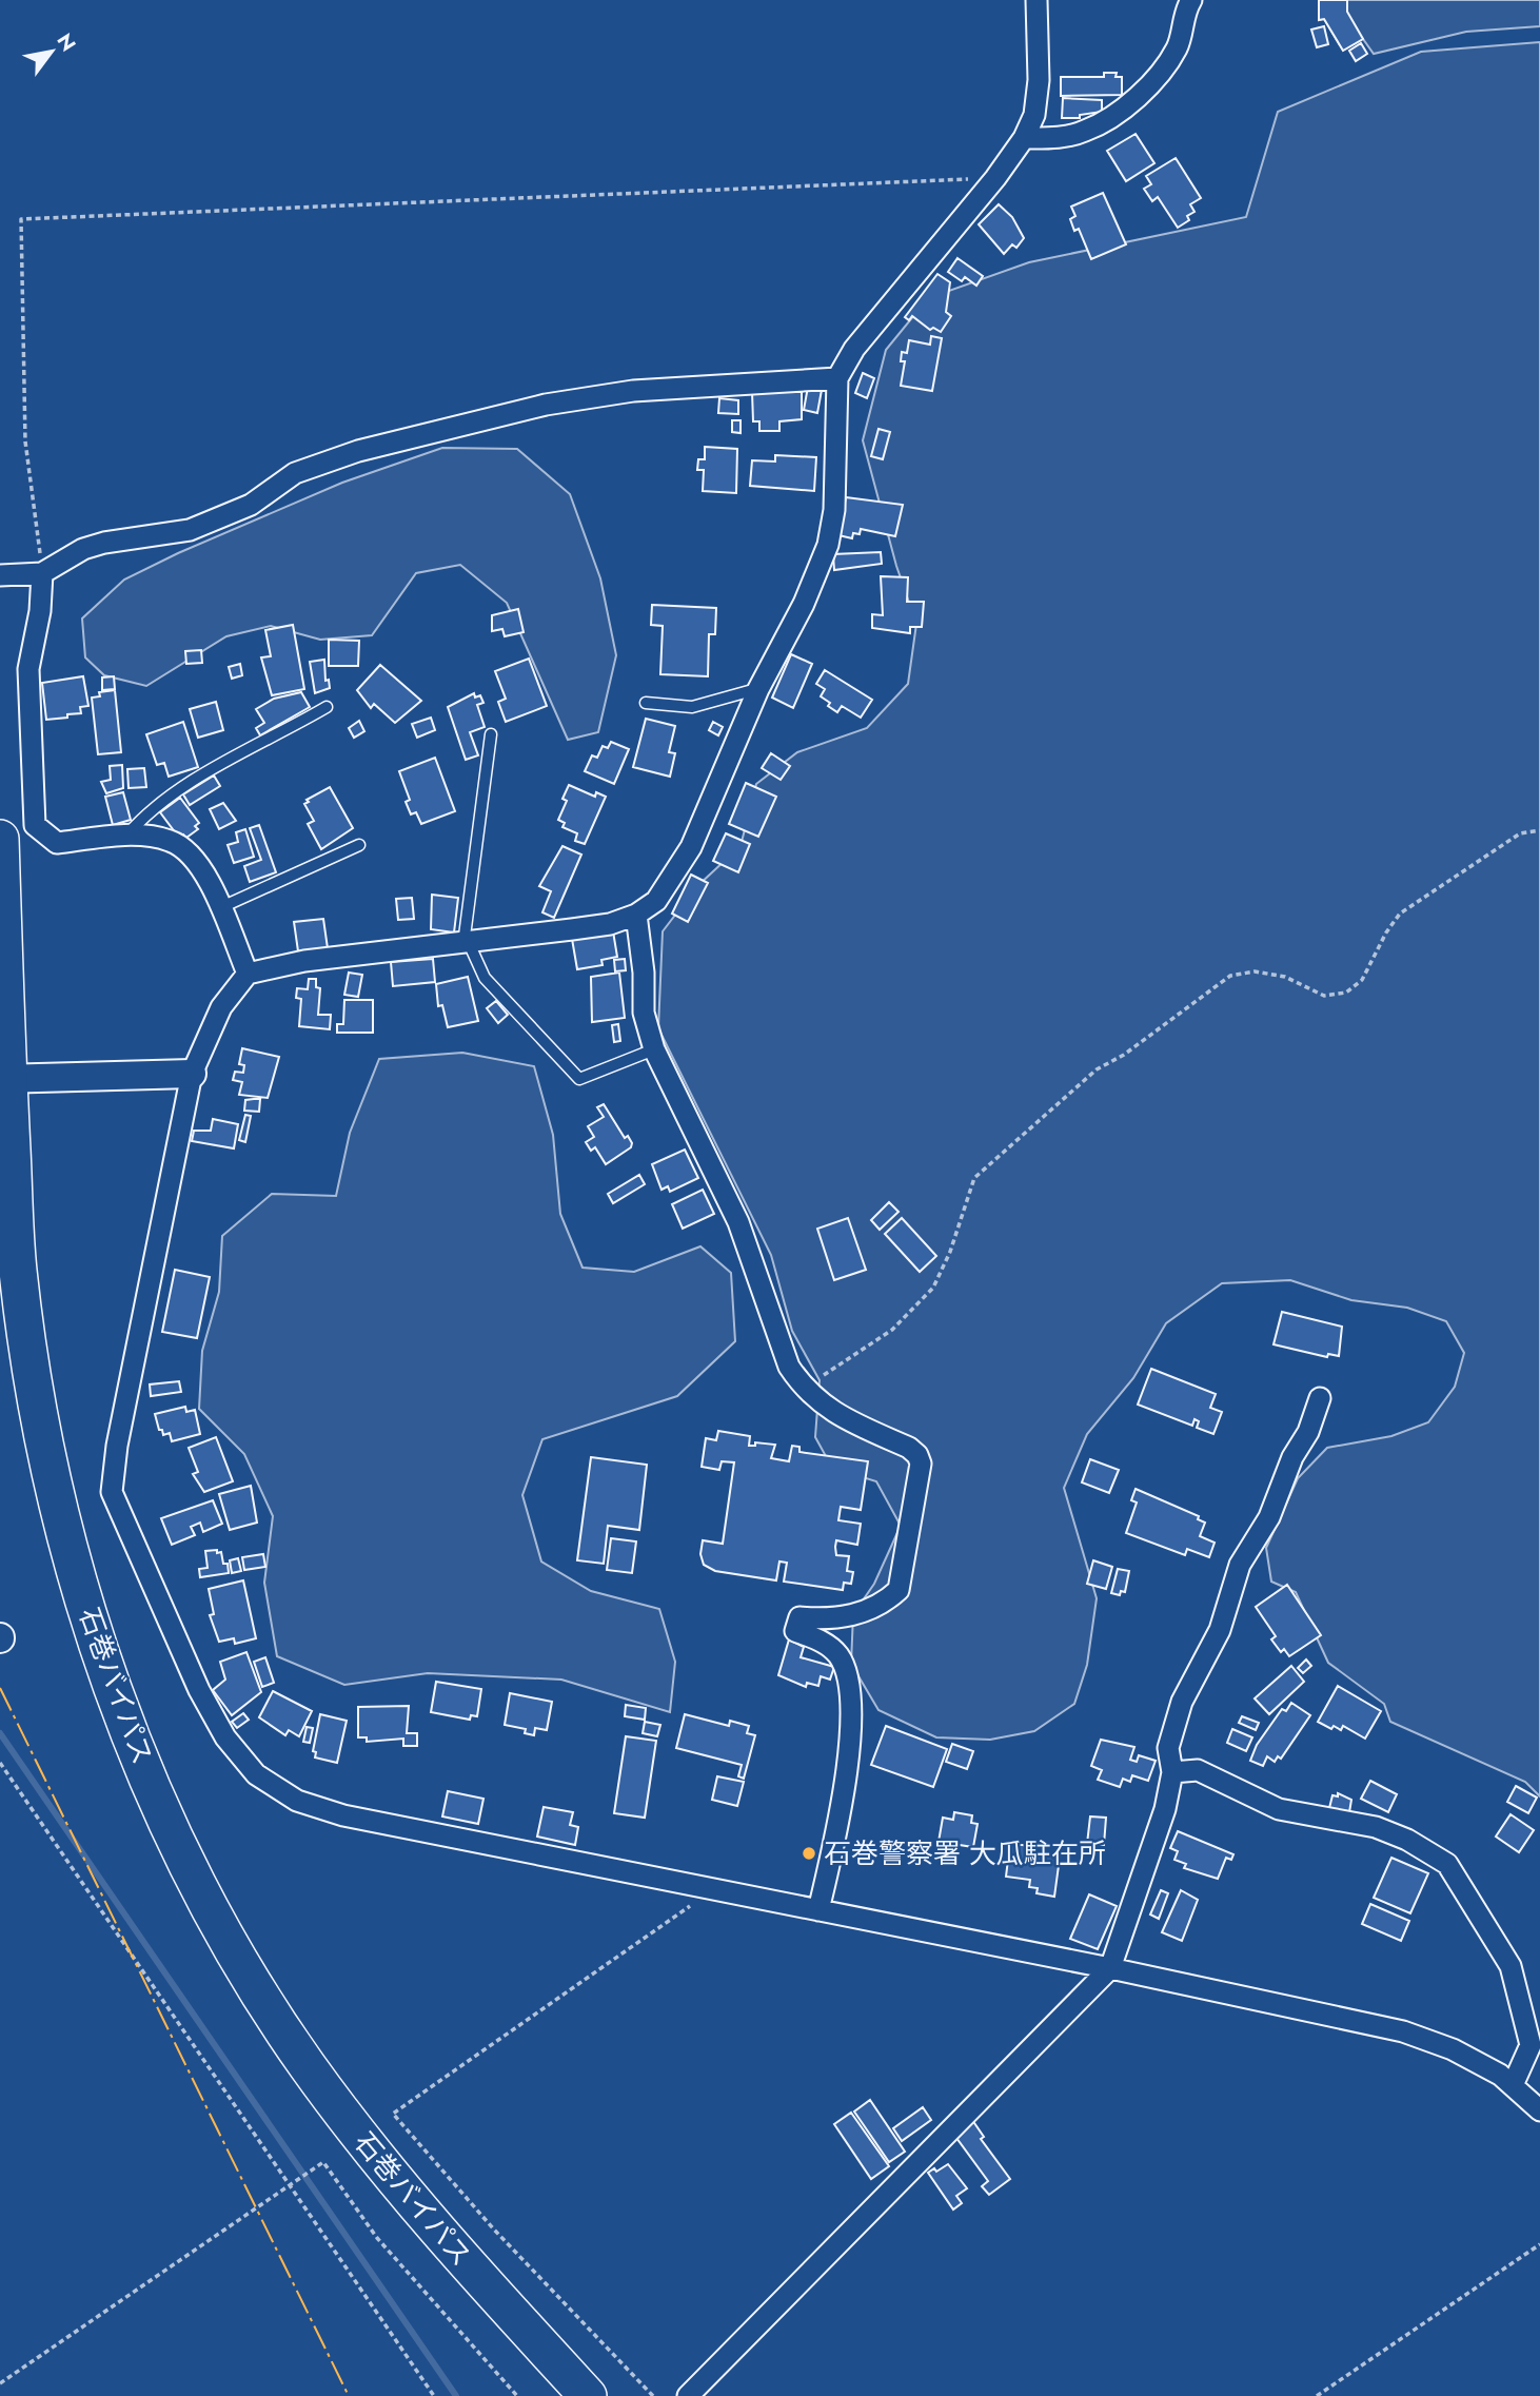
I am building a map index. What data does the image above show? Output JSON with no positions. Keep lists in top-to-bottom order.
{
  "streets": {
    "highway": ["石巻バイパス"]
  },
  "places": ["石巻警察署 大瓜駐在所"],
  "north": "top right"
}
